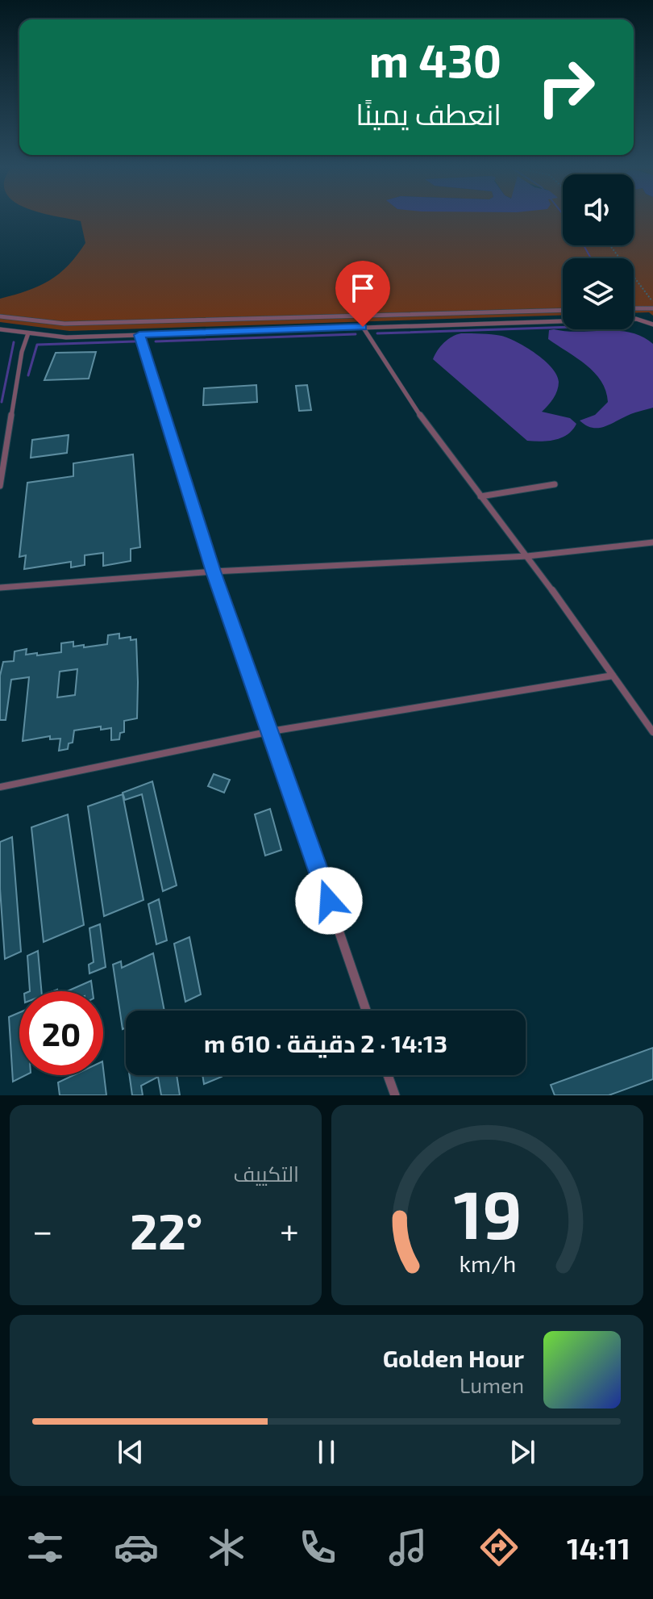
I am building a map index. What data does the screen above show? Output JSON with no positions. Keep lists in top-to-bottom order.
{
  "page": {
    "turn": ["430 m", "انعطف يمينًا"],
    "limit": "20",
    "trip": "14:13 · 2 دقيقة · 610 m",
    "tile": "التكييف",
    "heat": ["−", "22°", "+"],
    "song": ["Golden Hour", "Lumen"],
    "tabs": "14:11",
    "gauge": ["19", "km/h"]
  }
}
